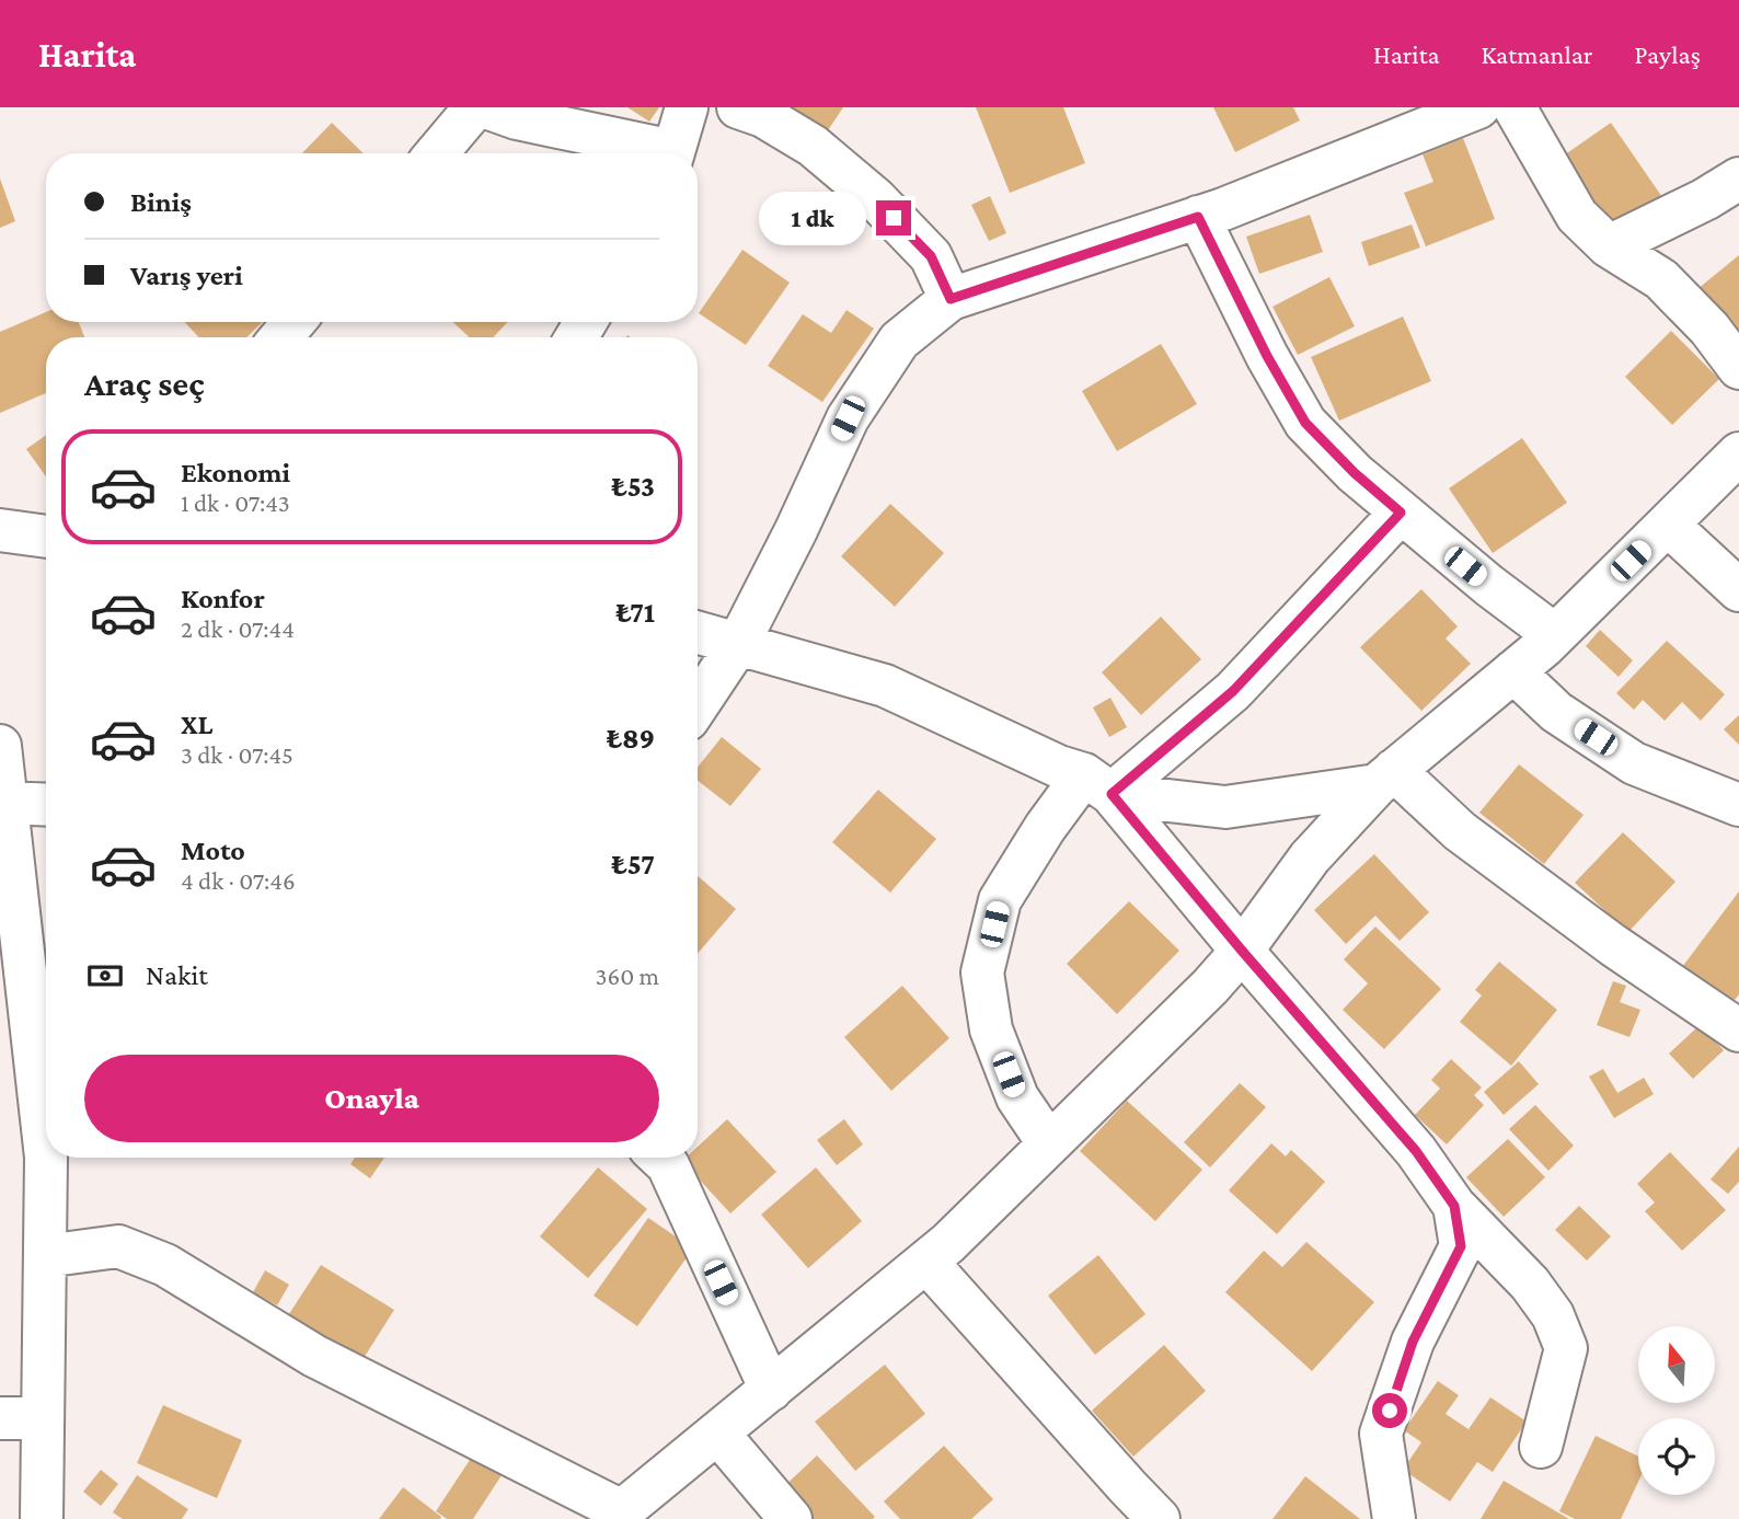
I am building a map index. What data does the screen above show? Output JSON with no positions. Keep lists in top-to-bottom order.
{
  "north": "top",
  "page": {
    "header": "Harita",
    "nav": ["Harita", "Katmanlar", "Paylaş"],
    "banner": ["Biniş", "Varış yeri"],
    "bubble": "1 dk",
    "heading": "Araç seç",
    "list": [
      {
        "name": "Ekonomi",
        "note": "1 dk · 07:43",
        "value": "₺53"
      },
      {
        "name": "Konfor",
        "note": "2 dk · 07:44",
        "value": "₺71"
      },
      {
        "name": "XL",
        "note": "3 dk · 07:45",
        "value": "₺89"
      },
      {
        "name": "Moto",
        "note": "4 dk · 07:46",
        "value": "₺57"
      }
    ],
    "pay": ["Nakit", "360 m"],
    "buttons": "Onayla"
  }
}
